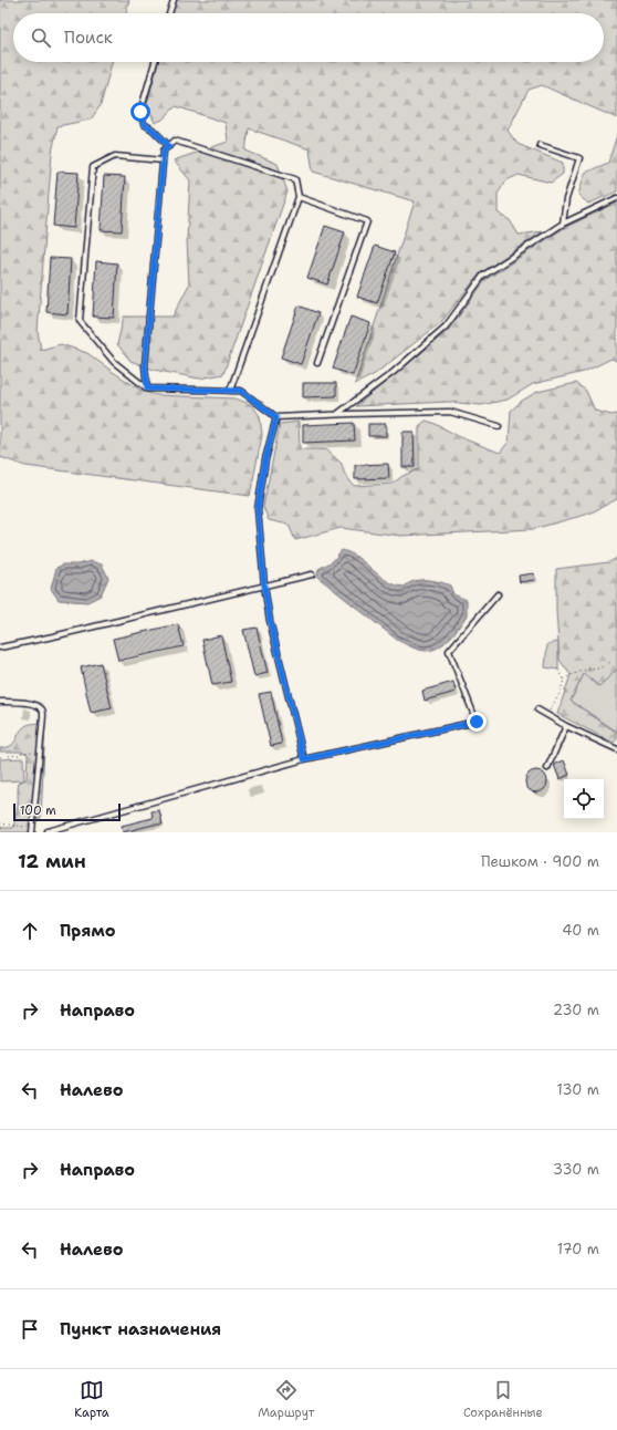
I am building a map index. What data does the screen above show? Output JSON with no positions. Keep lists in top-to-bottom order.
{
  "scale_bar": "100 m",
  "page": {
    "search": "Поиск",
    "scale": "100 m",
    "heading": ["12 мин", "Пешком · 900 m"],
    "list": [
      ["Прямо", "40 m"],
      ["Направо", "230 m"],
      ["Налево", "130 m"],
      ["Направо", "330 m"],
      ["Налево", "170 m"],
      "Пункт назначения"
    ],
    "nav": ["Карта", "Маршрут", "Сохранённые"]
  }
}
